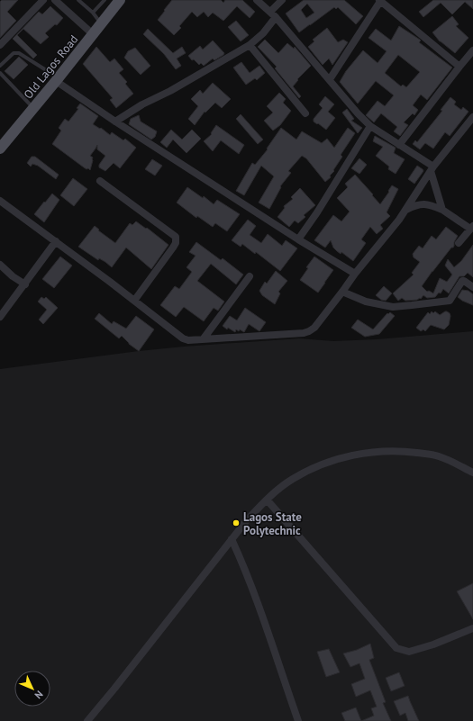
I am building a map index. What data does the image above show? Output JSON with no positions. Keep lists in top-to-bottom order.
{
  "streets": {
    "main road": ["Old Lagos Road"]
  },
  "places": ["Lagos State Polytechnic"],
  "north": "bottom right"
}
